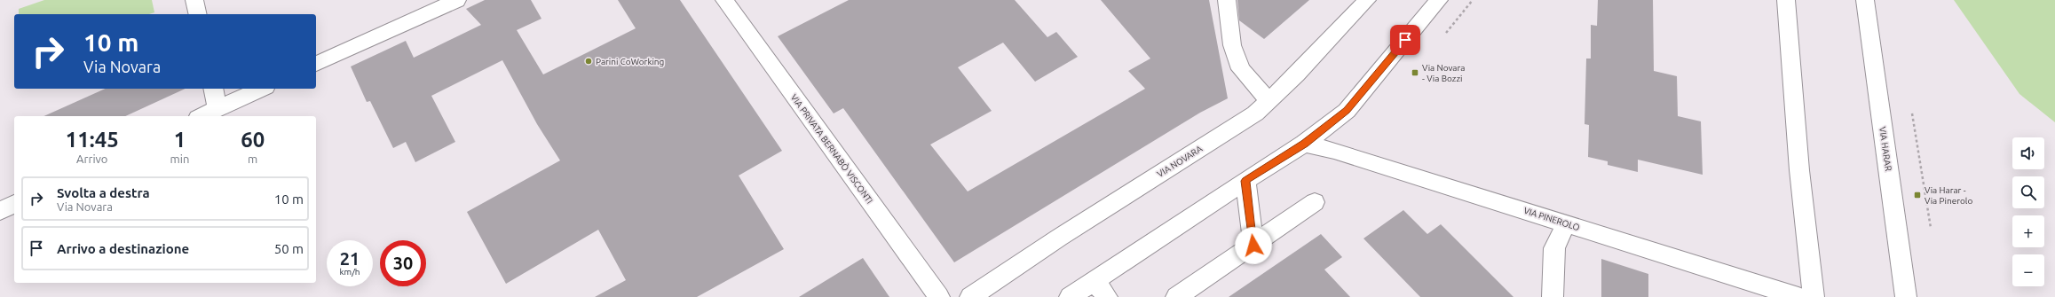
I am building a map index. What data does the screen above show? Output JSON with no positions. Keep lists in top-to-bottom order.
{
  "streets": {
    "street": [
      "VIA PRIVATA BERNABÒ VISCONTI",
      "VIA HARAR",
      "VIA NOVARA",
      "VIA PINEROLO"
    ]
  },
  "places": {
    "other": ["Parini CoWorking"],
    "transit": ["Via Novara - Via Bozzi", "Via Harar - Via Pinerolo"]
  },
  "page": {
    "turn": ["10 m", "Via Novara"],
    "eta": [
      "11:45",
      "Arrivo",
      "1",
      "min",
      "60",
      "m"
    ],
    "map_buttons": ["+", "−"],
    "list": [
      {
        "name": "Svolta a destra",
        "note": "Via Novara",
        "value": "10 m"
      },
      {
        "name": "Arrivo a destinazione",
        "value": "50 m"
      }
    ],
    "speed": "21 km/h",
    "limit": "30"
  }
}
